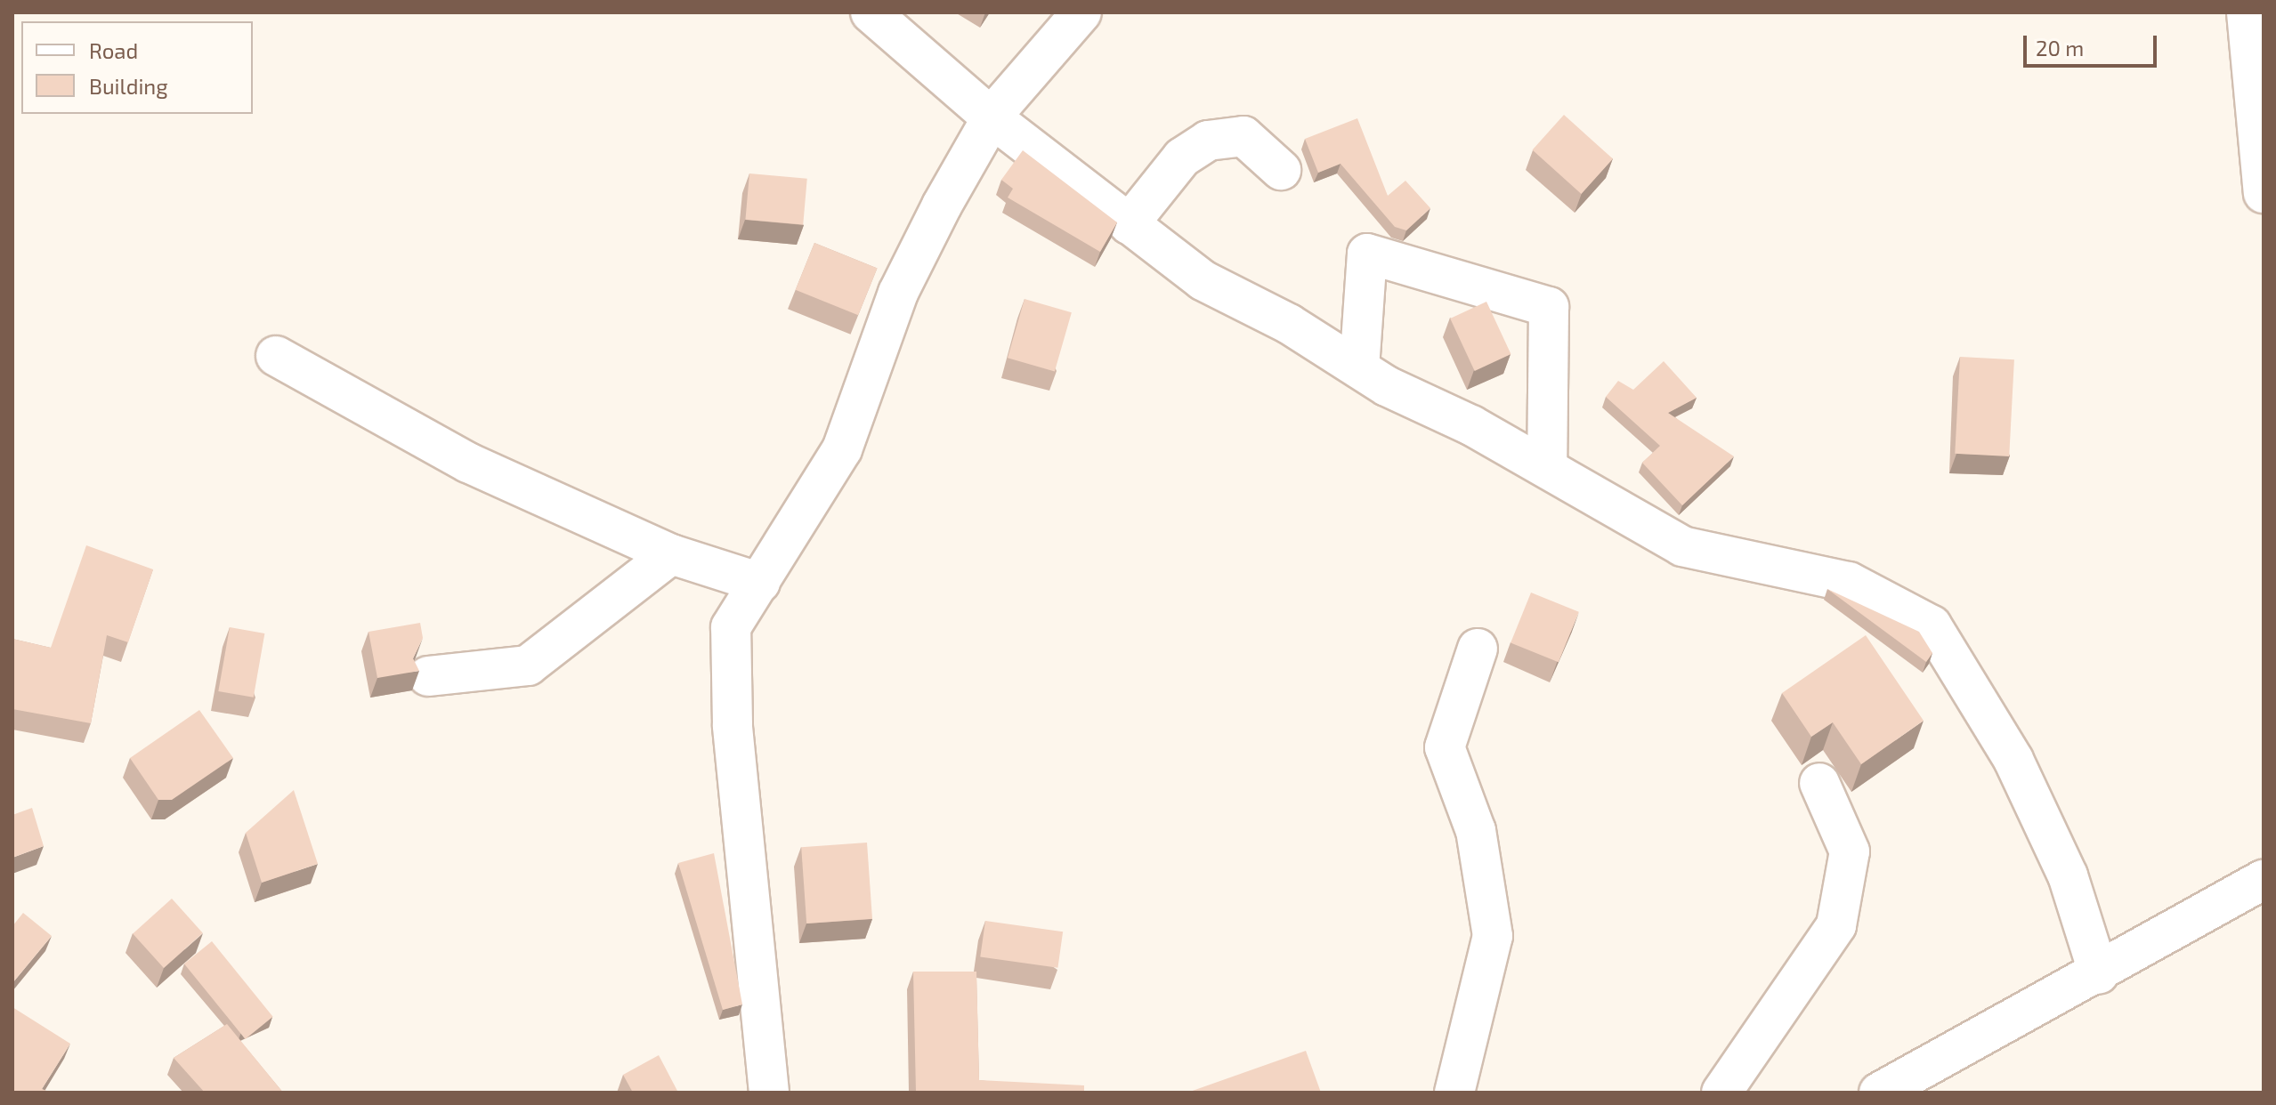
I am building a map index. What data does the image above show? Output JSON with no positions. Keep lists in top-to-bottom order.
{
  "legend": ["Road", "Building"],
  "scale_bar": "20 m"
}
